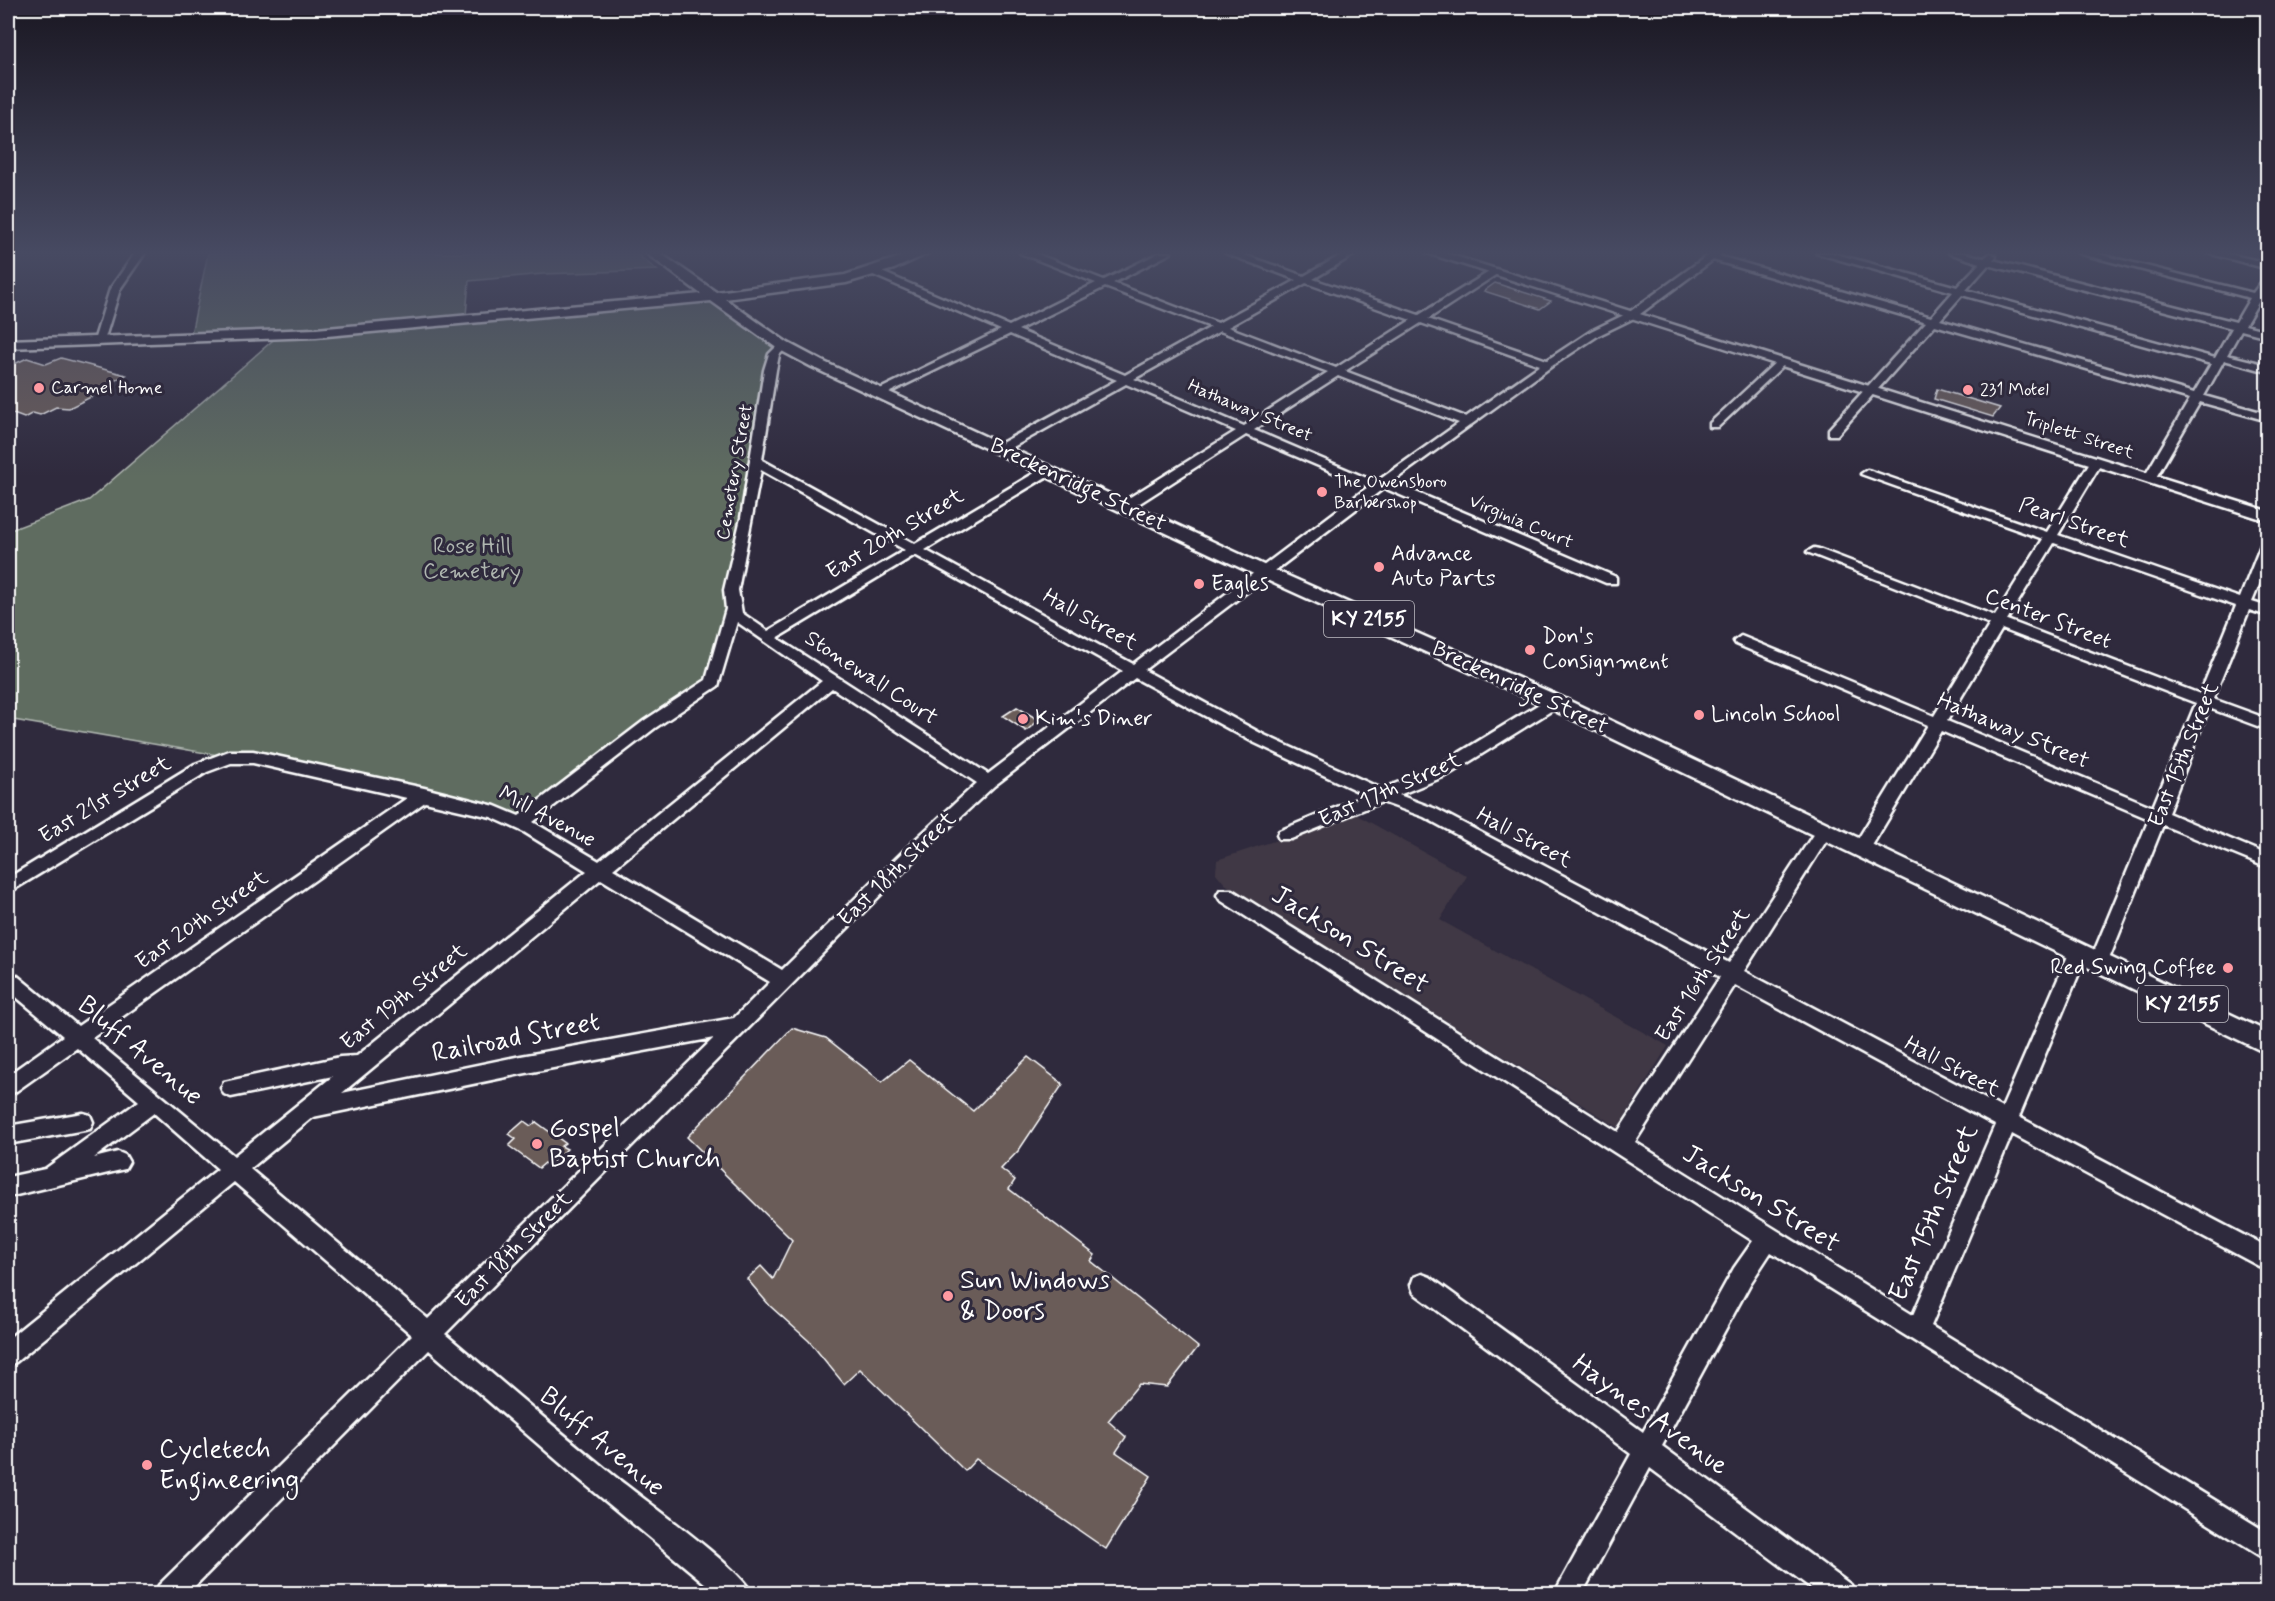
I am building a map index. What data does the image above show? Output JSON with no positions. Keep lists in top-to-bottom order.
{
  "streets": {
    "main road": ["Triplett Street", "Breckenridge Street", "KY 2155"],
    "street": [
      "Hathaway Street",
      "Cemetery Street",
      "Virginia Court",
      "Pearl Street",
      "East 20th Street",
      "Center Street",
      "Hall Street",
      "Stonewall Court",
      "East 15th Street",
      "East 17th Street",
      "East 21st Street",
      "Mill Avenue",
      "East 18th Street",
      "Jackson Street",
      "East 16th Street",
      "East 19th Street",
      "Railroad Street",
      "Bluff Avenue",
      "Haynes Avenue"
    ]
  },
  "crossings": [
    ["Hathaway Street", "Virginia Court"],
    ["Hathaway Street", "East 15th Street"],
    ["Hathaway Street", "East 18th Street"],
    ["Cemetery Street", "Breckenridge Street"],
    ["Cemetery Street", "Hall Street"],
    ["Cemetery Street", "Stonewall Court"],
    ["Cemetery Street", "Mill Avenue"],
    ["Breckenridge Street", "East 20th Street"],
    ["Breckenridge Street", "East 15th Street"],
    ["Breckenridge Street", "East 17th Street"],
    ["Breckenridge Street", "East 18th Street"],
    ["Breckenridge Street", "East 16th Street"],
    ["Virginia Court", "East 18th Street"],
    ["Pearl Street", "East 15th Street"],
    ["East 20th Street", "Hall Street"],
    ["East 20th Street", "Stonewall Court"],
    ["East 20th Street", "Mill Avenue"],
    ["East 20th Street", "Bluff Avenue"],
    ["Center Street", "East 15th Street"],
    ["Hall Street", "East 15th Street"],
    ["Hall Street", "East 17th Street"],
    ["Hall Street", "East 18th Street"],
    ["Hall Street", "East 16th Street"],
    ["Stonewall Court", "East 18th Street"],
    ["Stonewall Court", "East 19th Street"],
    ["East 15th Street", "Jackson Street"],
    ["East 21st Street", "Mill Avenue"],
    ["Mill Avenue", "East 18th Street"],
    ["Mill Avenue", "East 19th Street"],
    ["East 18th Street", "Railroad Street"],
    ["East 18th Street", "Bluff Avenue"],
    ["Jackson Street", "East 16th Street"],
    ["East 19th Street", "Railroad Street"],
    ["East 19th Street", "Bluff Avenue"]
  ],
  "parks": ["Rose Hill Cemetery"],
  "places": [
    "Carmel Home",
    "231 Motel",
    "The Owensboro Barbershop",
    "Advance Auto Parts",
    "Eagles",
    "Don's Consignment",
    "Lincoln School",
    "Kim's Diner",
    "Red Swing Coffee",
    "Gospel Baptist Church",
    "Sun Windows & Doors",
    "Cycletech Engineering"
  ]
}
